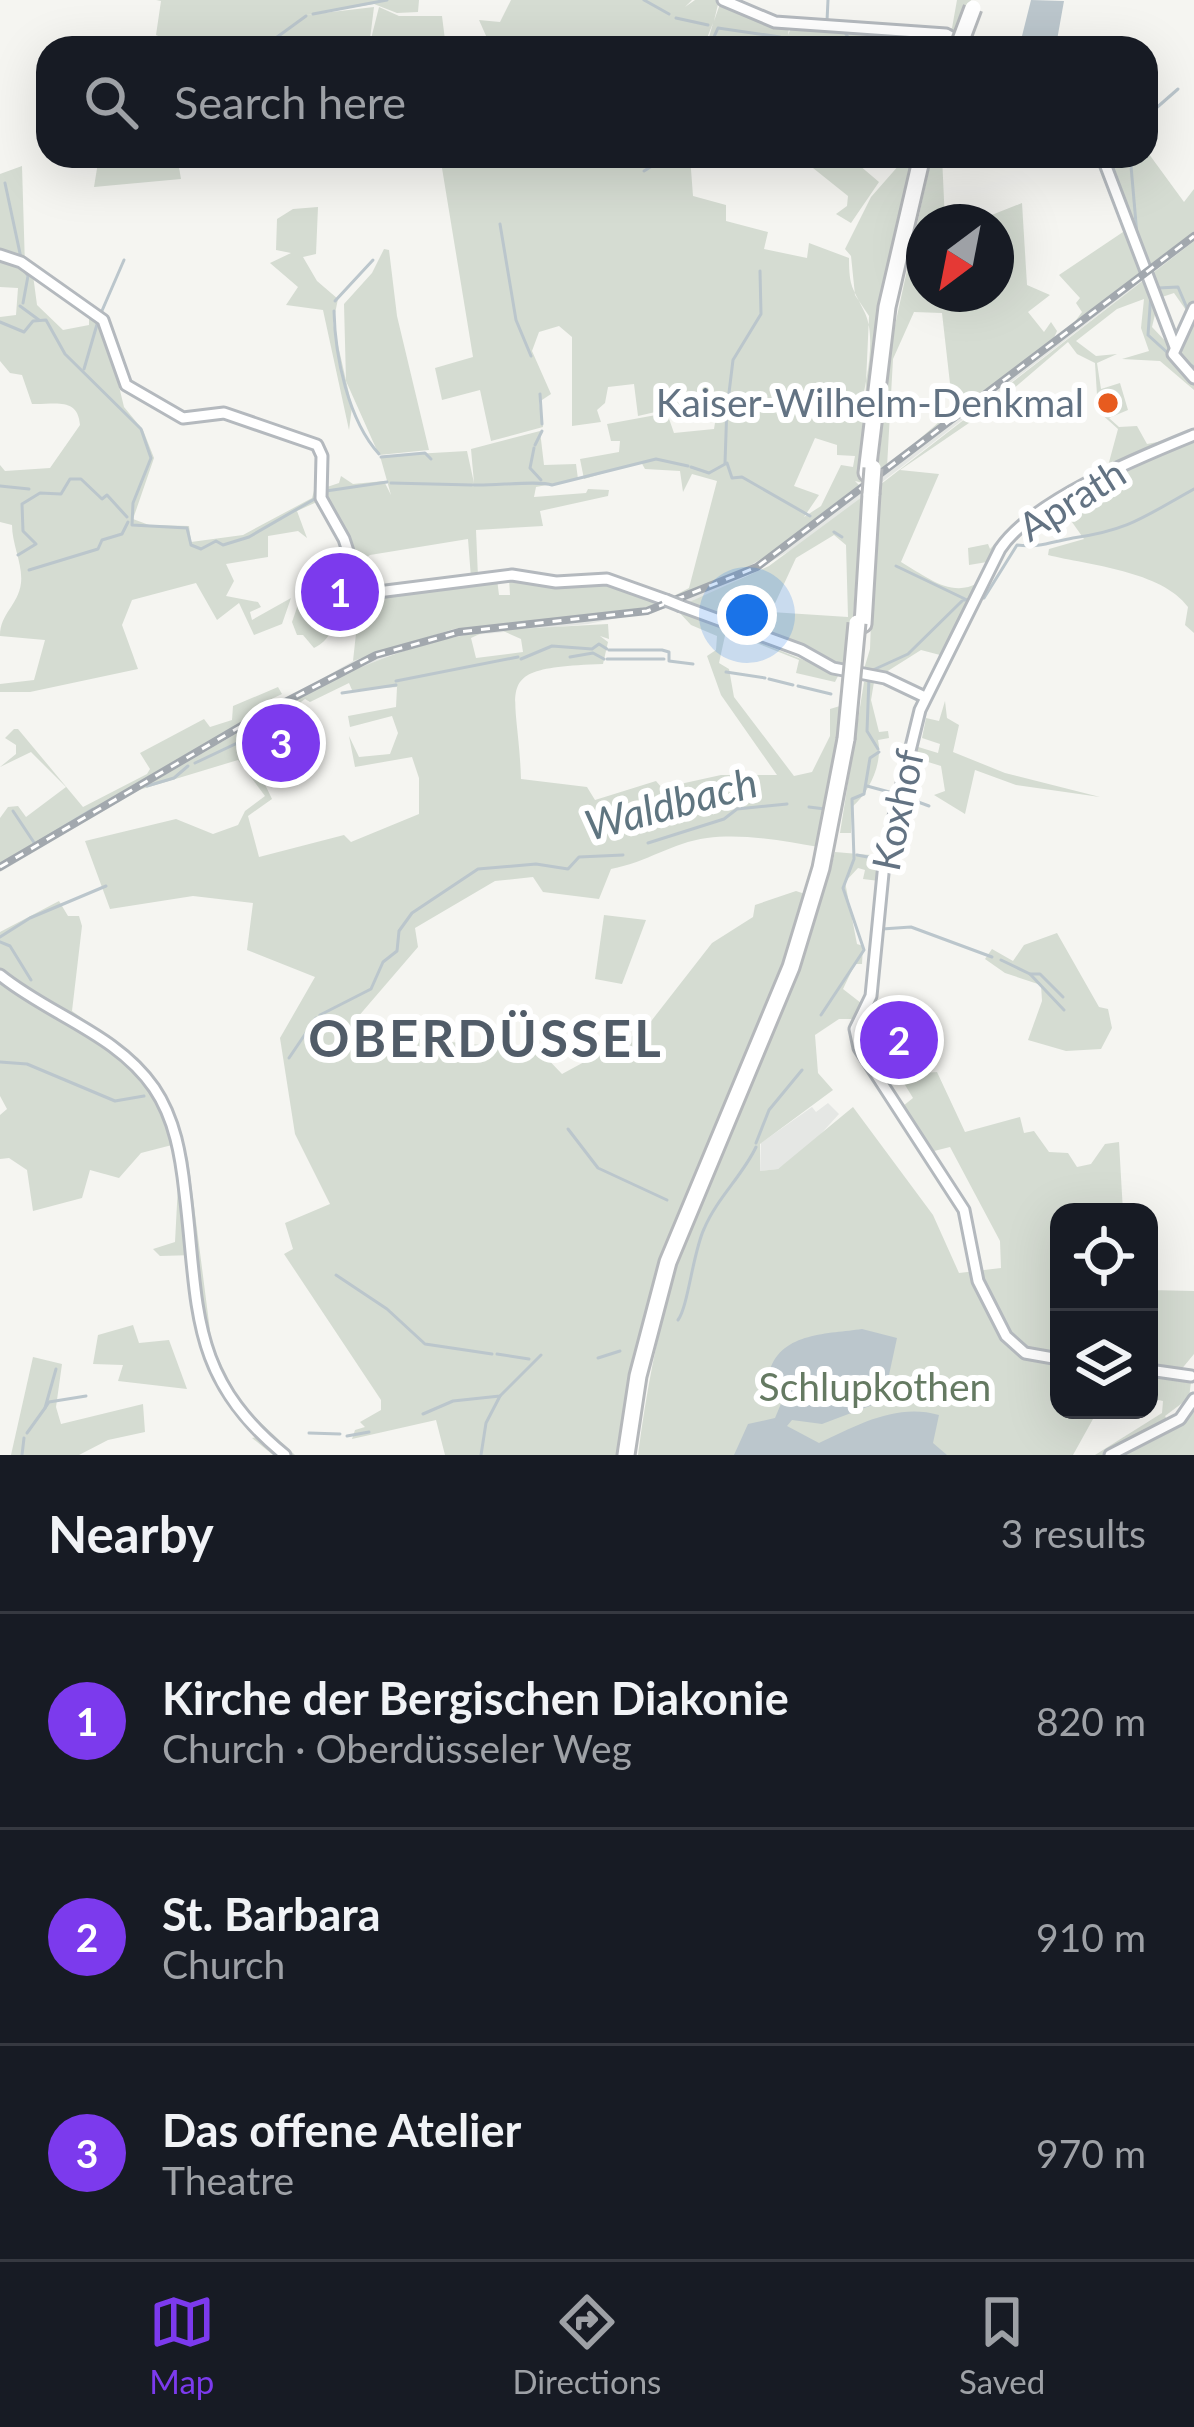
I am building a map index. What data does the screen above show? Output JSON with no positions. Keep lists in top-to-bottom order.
{
  "streets": {
    "main road": ["Aprath", "Koxhof"]
  },
  "crossings": [
    ["Aprath", "Koxhof"]
  ],
  "districts": ["OBERDÜSSEL"],
  "water": ["Waldbach"],
  "parks": ["Schlupkothen"],
  "places": ["Kaiser-Wilhelm-Denkmal"],
  "north": "bottom left",
  "page": {
    "search": "Search here",
    "pins": ["1", "3", "2"],
    "heading": ["Nearby", "3 results"],
    "list": [
      {
        "mark": "1",
        "name": "Kirche der Bergischen Diakonie",
        "note": "Church · Oberdüsseler Weg",
        "value": "820 m"
      },
      {
        "mark": "2",
        "name": "St. Barbara",
        "note": "Church",
        "value": "910 m"
      },
      {
        "mark": "3",
        "name": "Das offene Atelier",
        "note": "Theatre",
        "value": "970 m"
      }
    ],
    "nav": ["Map", "Directions", "Saved"]
  }
}
